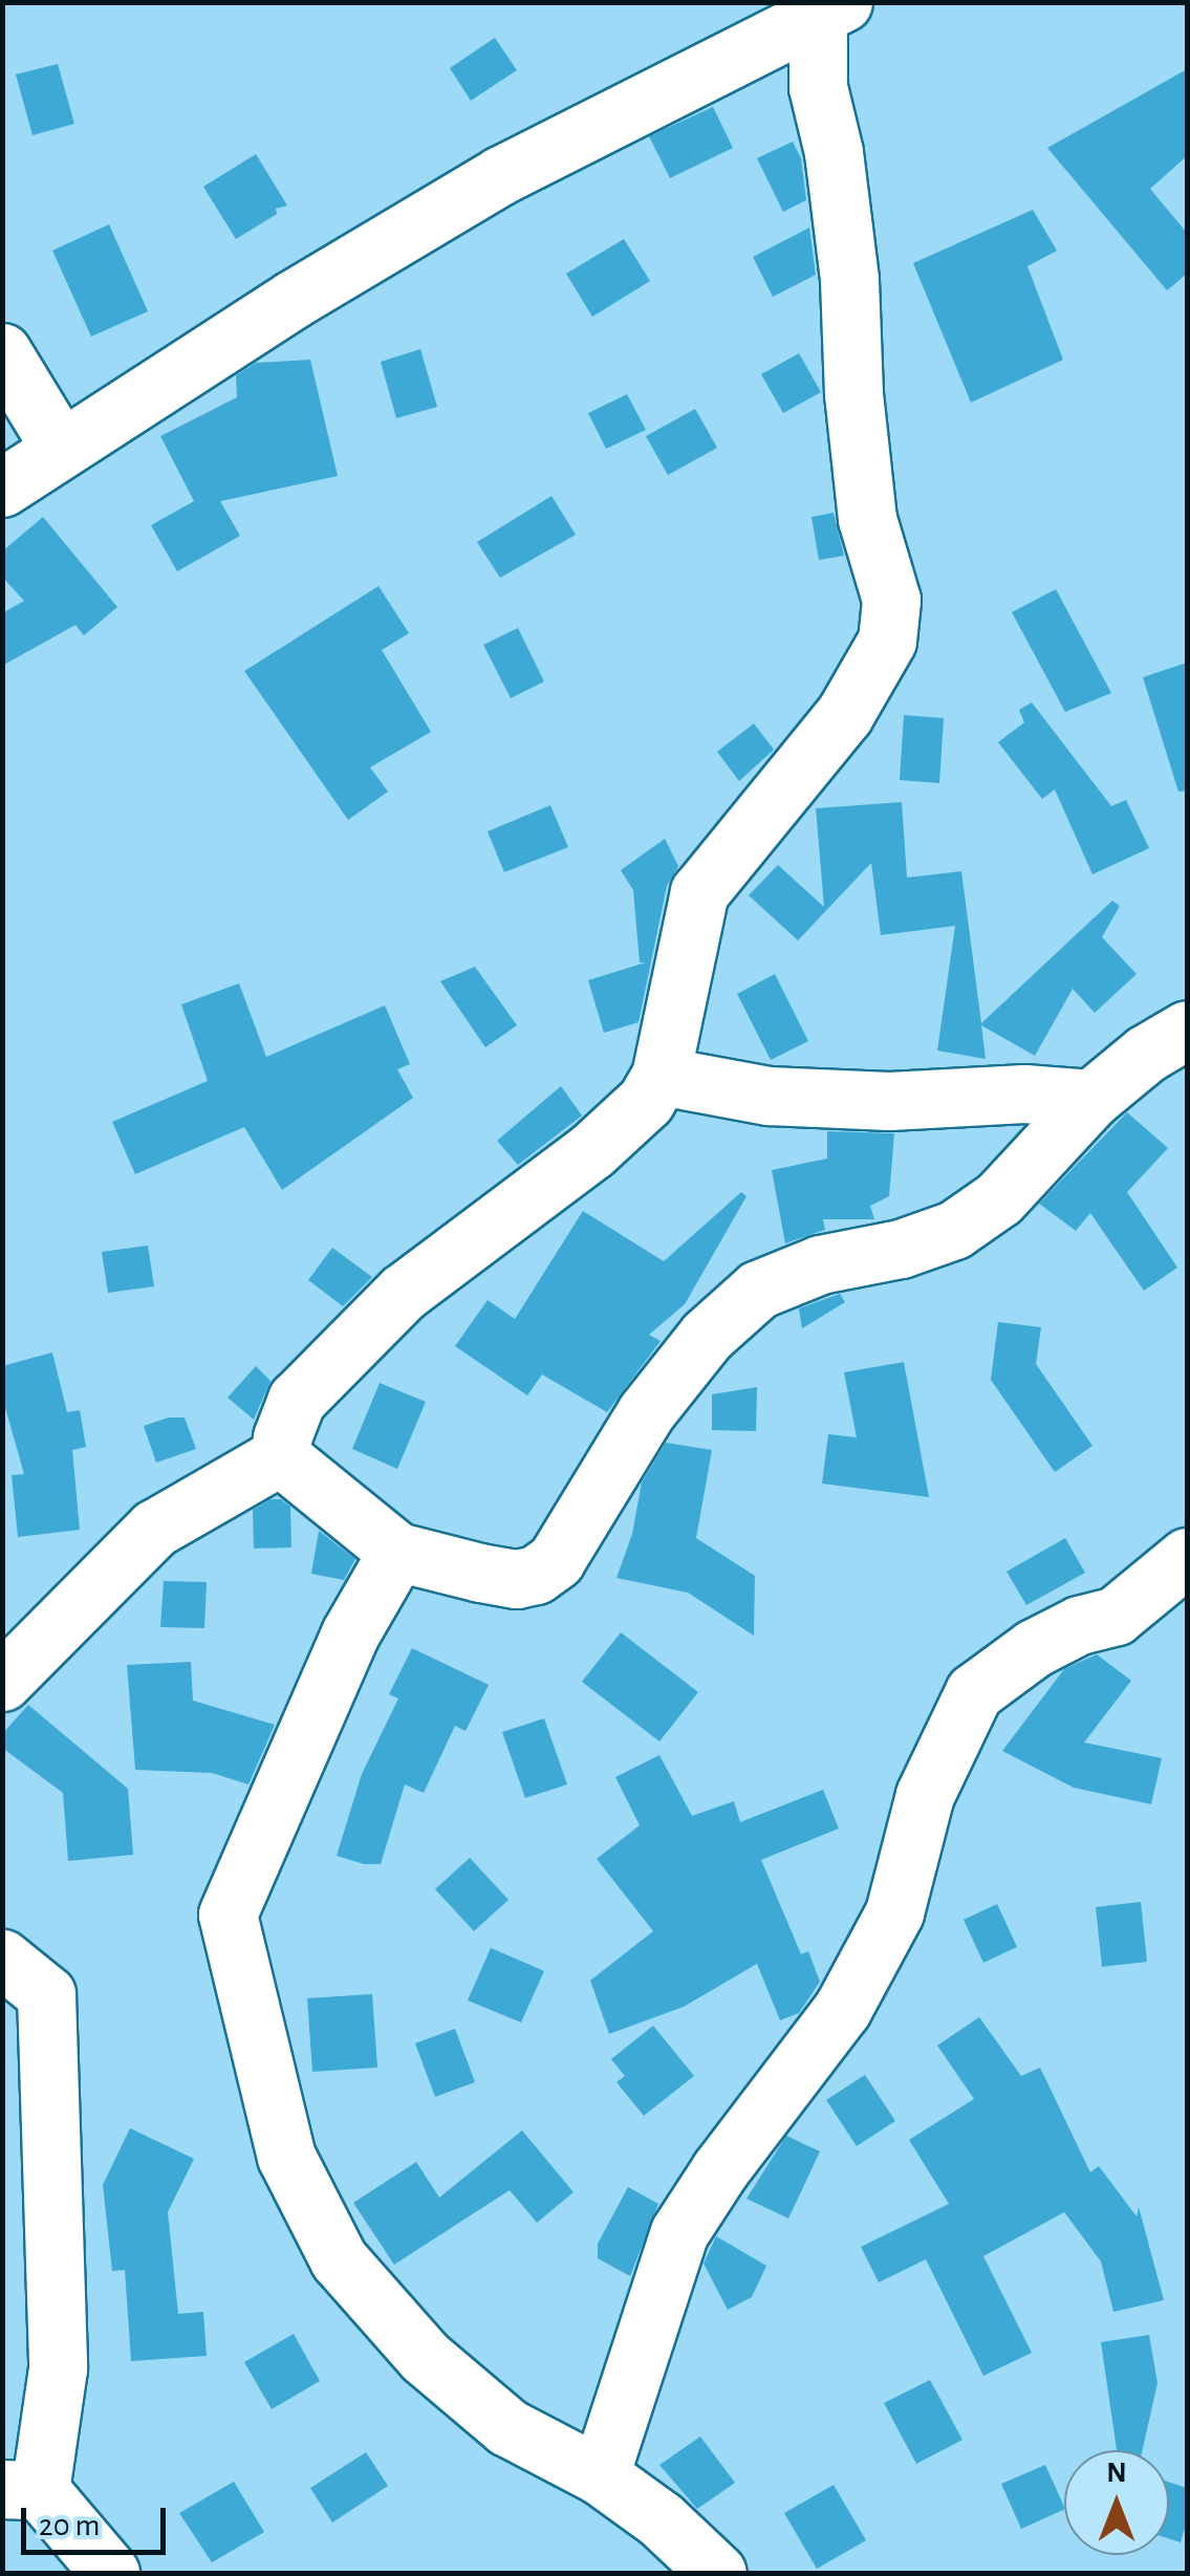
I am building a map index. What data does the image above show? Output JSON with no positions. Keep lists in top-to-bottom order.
{
  "scale_bar": "20 m",
  "north": "top"
}
